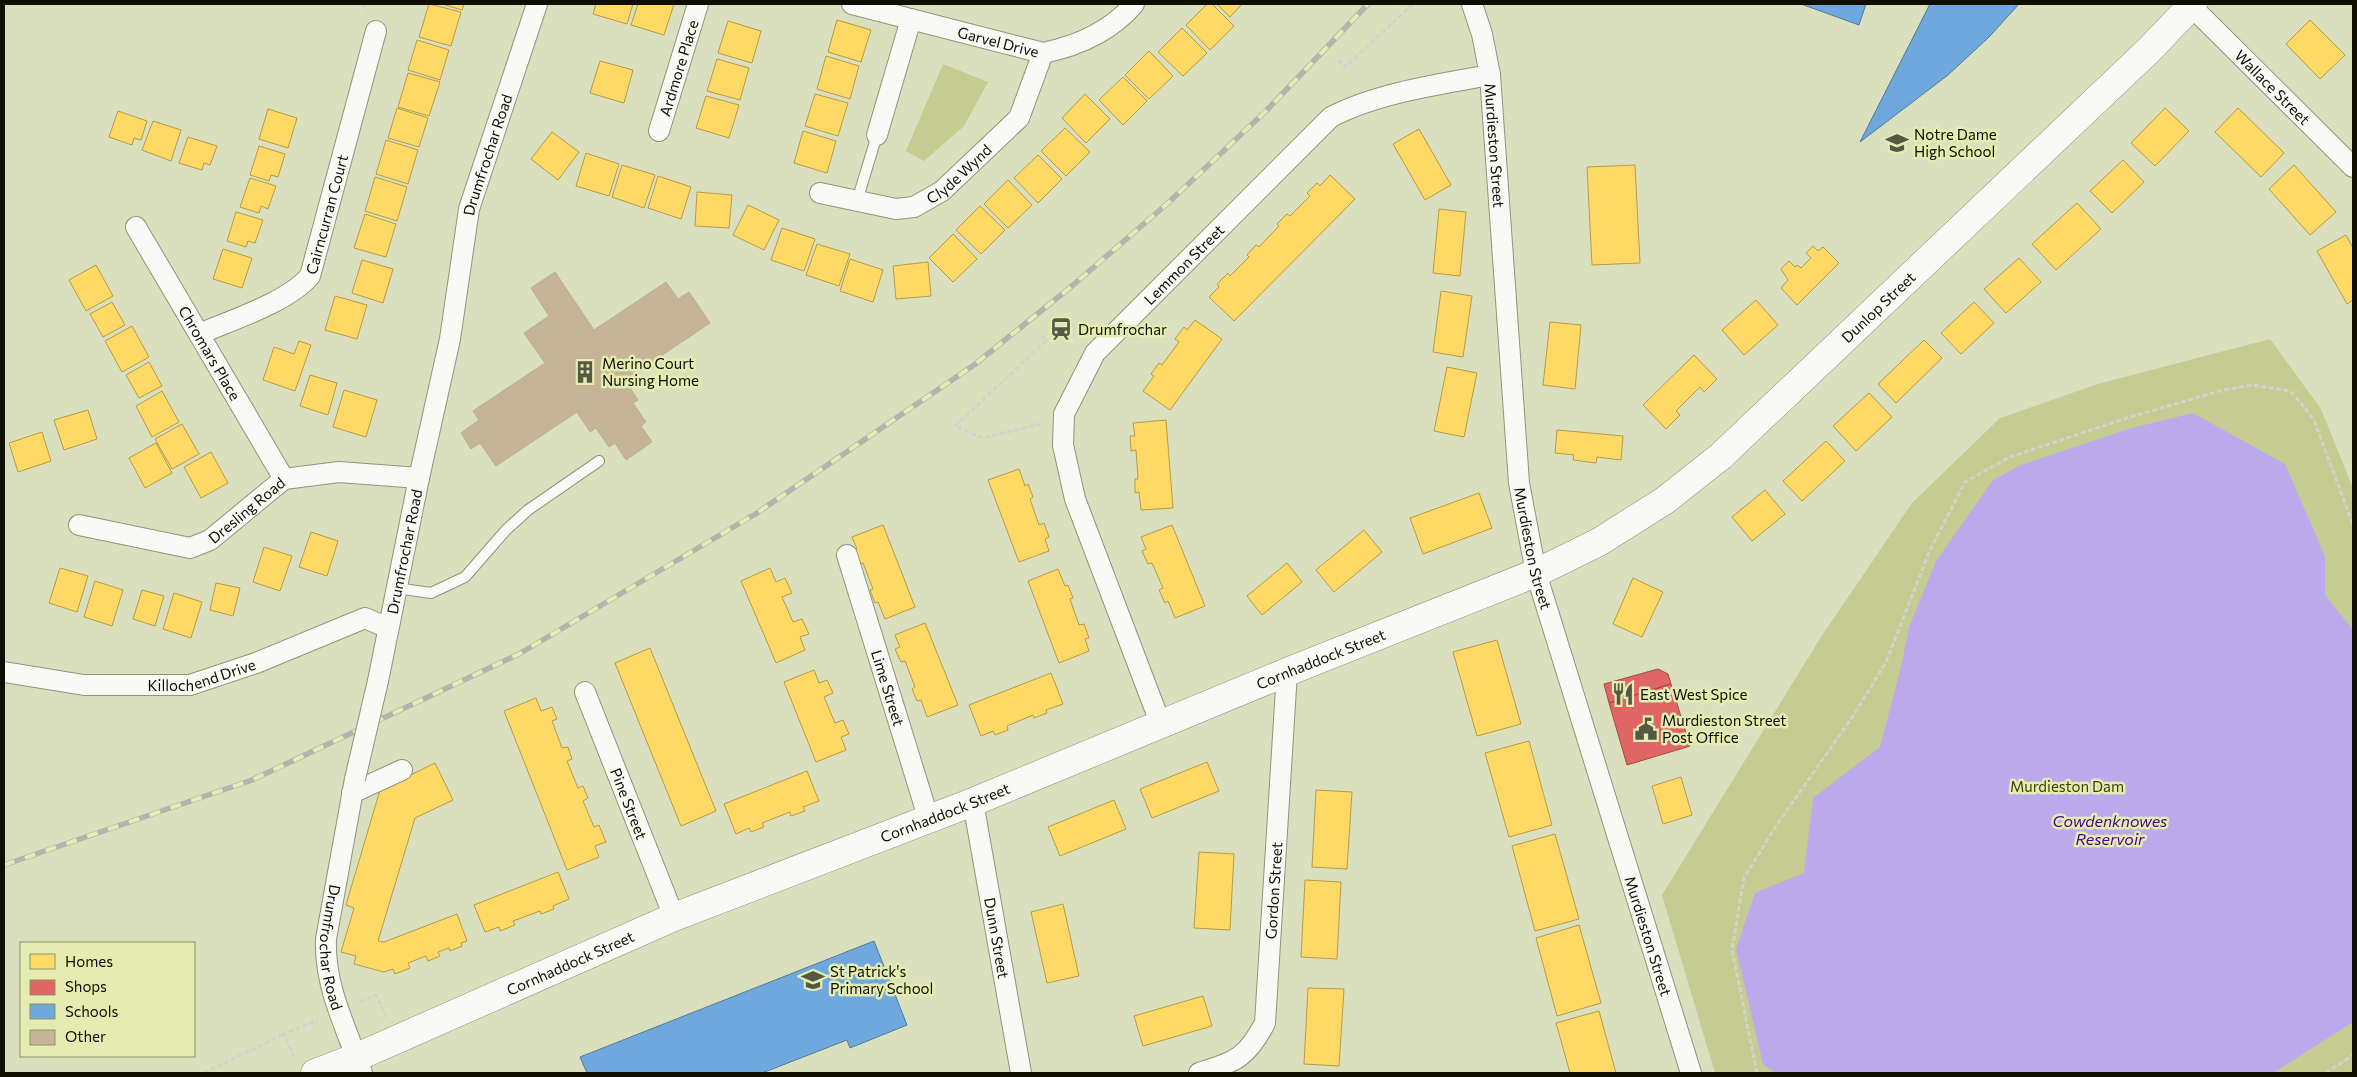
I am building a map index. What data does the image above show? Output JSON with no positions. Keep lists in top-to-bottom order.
{
  "streets": {
    "main road": ["Dunlop Street", "Cornhaddock Street"],
    "street": [
      "Garvel Drive",
      "Ardmore Place",
      "Wallace Street",
      "Murdieston Street",
      "Drumfrochar Road",
      "Clyde Wynd",
      "Cairncurran Court",
      "Lemmon Street",
      "Chromars Place",
      "Dresling Road",
      "Killochend Drive",
      "Lime Street",
      "Pine Street",
      "Gordon Street",
      "Dunn Street"
    ]
  },
  "crossings": [
    ["Garvel Drive", "Clyde Wynd"],
    ["Wallace Street", "Dunlop Street"],
    ["Murdieston Street", "Lemmon Street"],
    ["Murdieston Street", "Dunlop Street"],
    ["Murdieston Street", "Cornhaddock Street"],
    ["Drumfrochar Road", "Dresling Road"],
    ["Drumfrochar Road", "Cornhaddock Street"],
    ["Drumfrochar Road", "Killochend Drive"],
    ["Cairncurran Court", "Chromars Place"],
    ["Lemmon Street", "Cornhaddock Street"],
    ["Dunlop Street", "Cornhaddock Street"],
    ["Chromars Place", "Dresling Road"],
    ["Cornhaddock Street", "Lime Street"],
    ["Cornhaddock Street", "Pine Street"],
    ["Cornhaddock Street", "Gordon Street"],
    ["Cornhaddock Street", "Dunn Street"]
  ],
  "water": ["Cowdenknowes Reservoir"],
  "parks": ["Murdieston Dam"],
  "places": {
    "school or university": ["Notre Dame High School", "St Patrick's Primary School"],
    "station": ["Drumfrochar"],
    "building": ["Merino Court Nursing Home"],
    "restaurant": ["East West Spice"],
    "public building": ["Murdieston Street Post Office"]
  },
  "legend": [
    "Homes",
    "Shops",
    "Schools",
    "Other"
  ]
}
